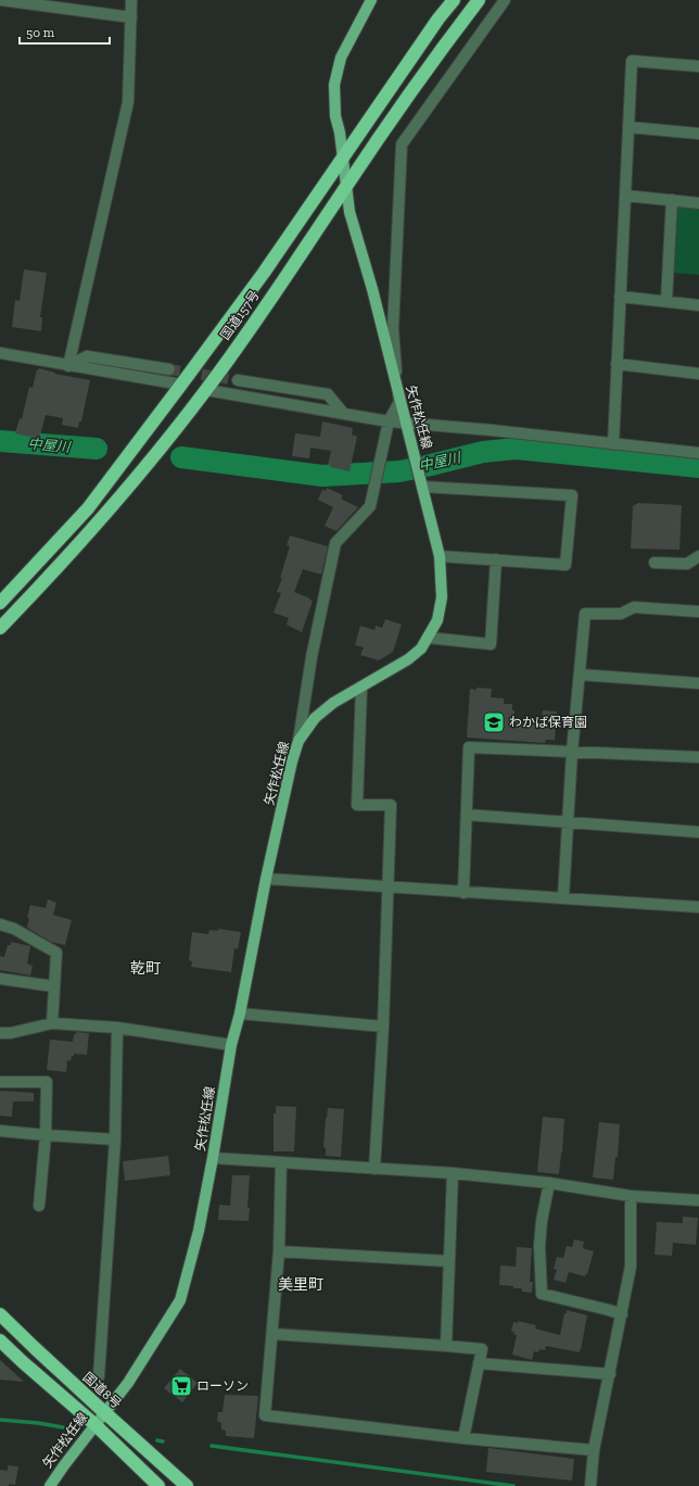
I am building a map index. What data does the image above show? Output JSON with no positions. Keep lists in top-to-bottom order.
{
  "streets": {
    "highway": ["国道157号", "国道8号"],
    "main road": ["矢作松任線"]
  },
  "crossings": [
    ["国道157号", "矢作松任線"],
    ["矢作松任線", "国道8号"]
  ],
  "districts": ["乾町", "美里町"],
  "water": ["中屋川"],
  "places": {
    "school or university": ["わかば保育園"],
    "supermarket": ["ローソン"]
  },
  "scale_bar": "50 m"
}
